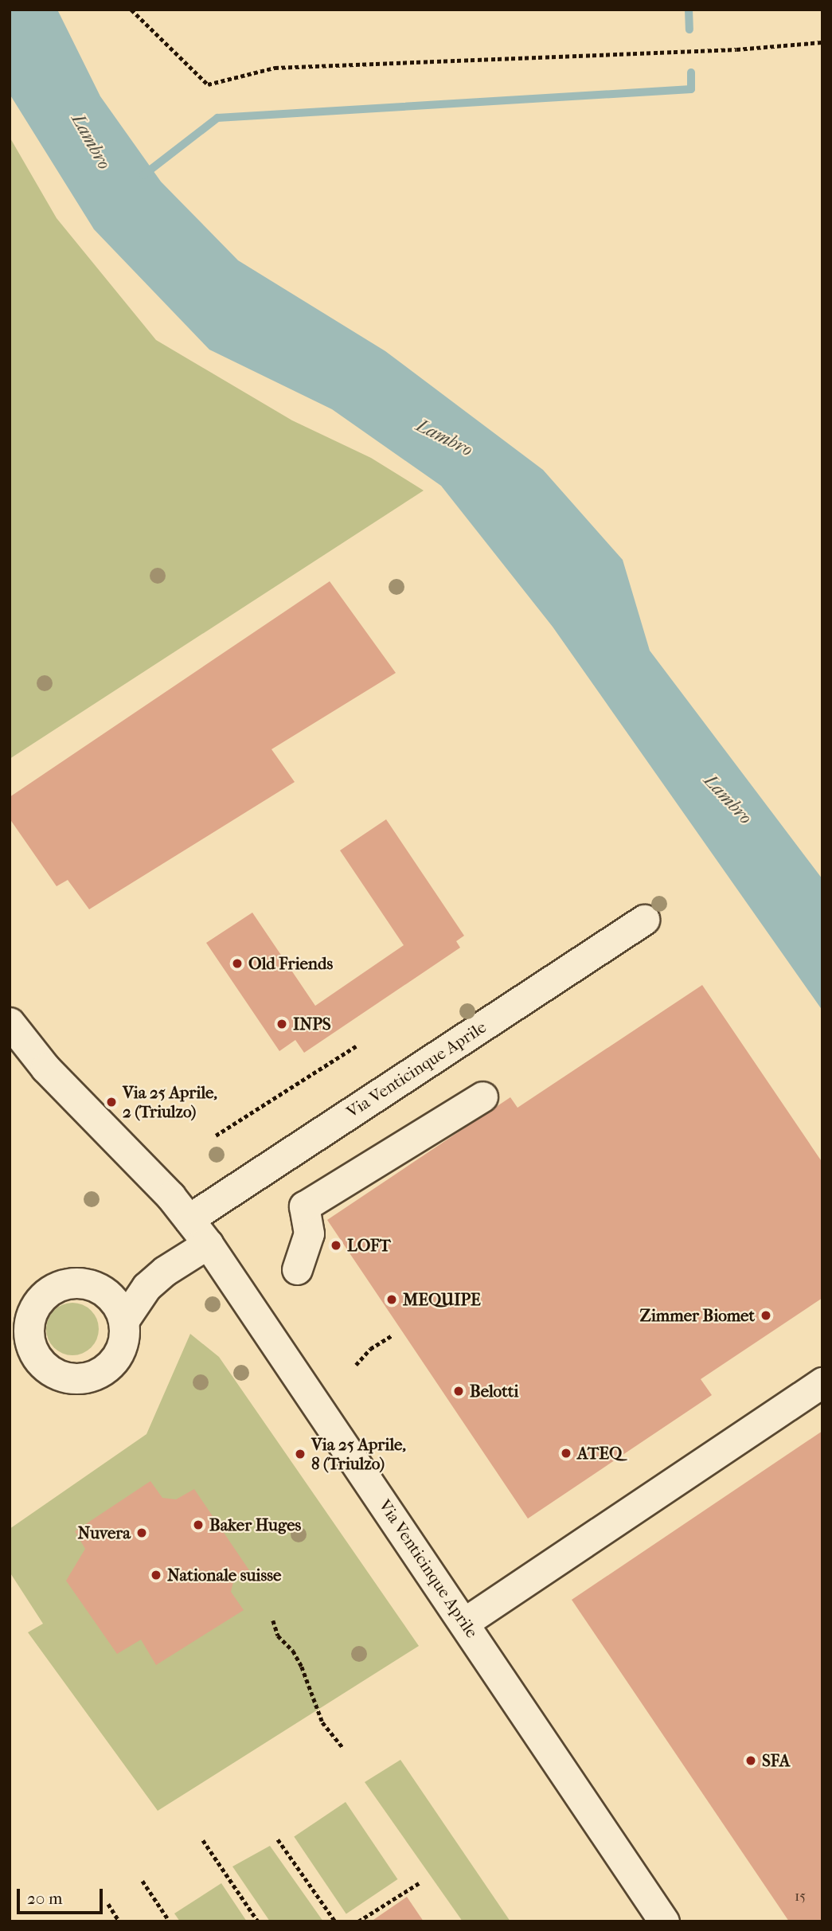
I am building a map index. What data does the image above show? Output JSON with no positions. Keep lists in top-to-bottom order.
{
  "streets": {
    "street": ["Via Venticinque Aprile"]
  },
  "water": ["Lambro"],
  "places": [
    "Old Friends",
    "INPS",
    "Via 25 Aprile, 2 (Triulzo)",
    "LOFT",
    "MEQUIPE",
    "Zimmer Biomet",
    "Belotti",
    "ATEQ",
    "Via 25 Aprile, 8 (Triulzo)",
    "Baker Huges",
    "Nuvera",
    "Nationale suisse",
    "SFA"
  ],
  "house_numbers": ["15"],
  "scale_bar": "20 m"
}
